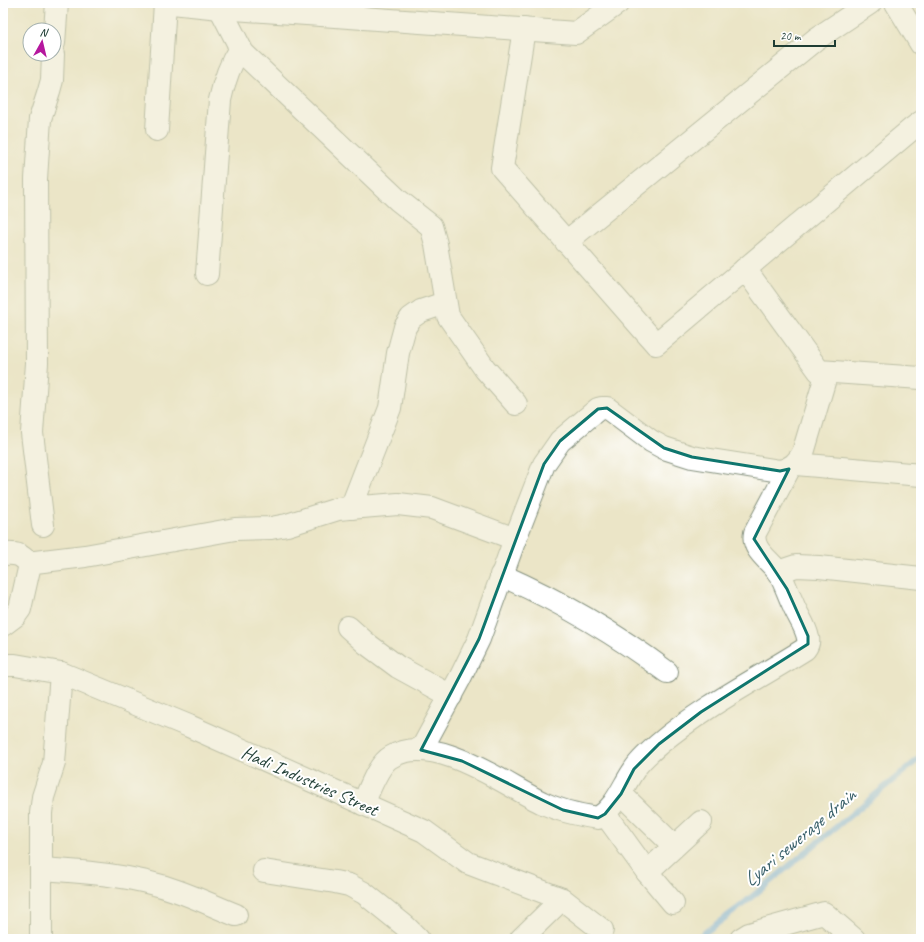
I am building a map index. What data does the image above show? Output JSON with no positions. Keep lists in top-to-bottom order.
{
  "streets": {
    "street": ["Hadi Industries Street"]
  },
  "water": ["Lyari sewerage drain"],
  "scale_bar": "20 m",
  "north": "top"
}
